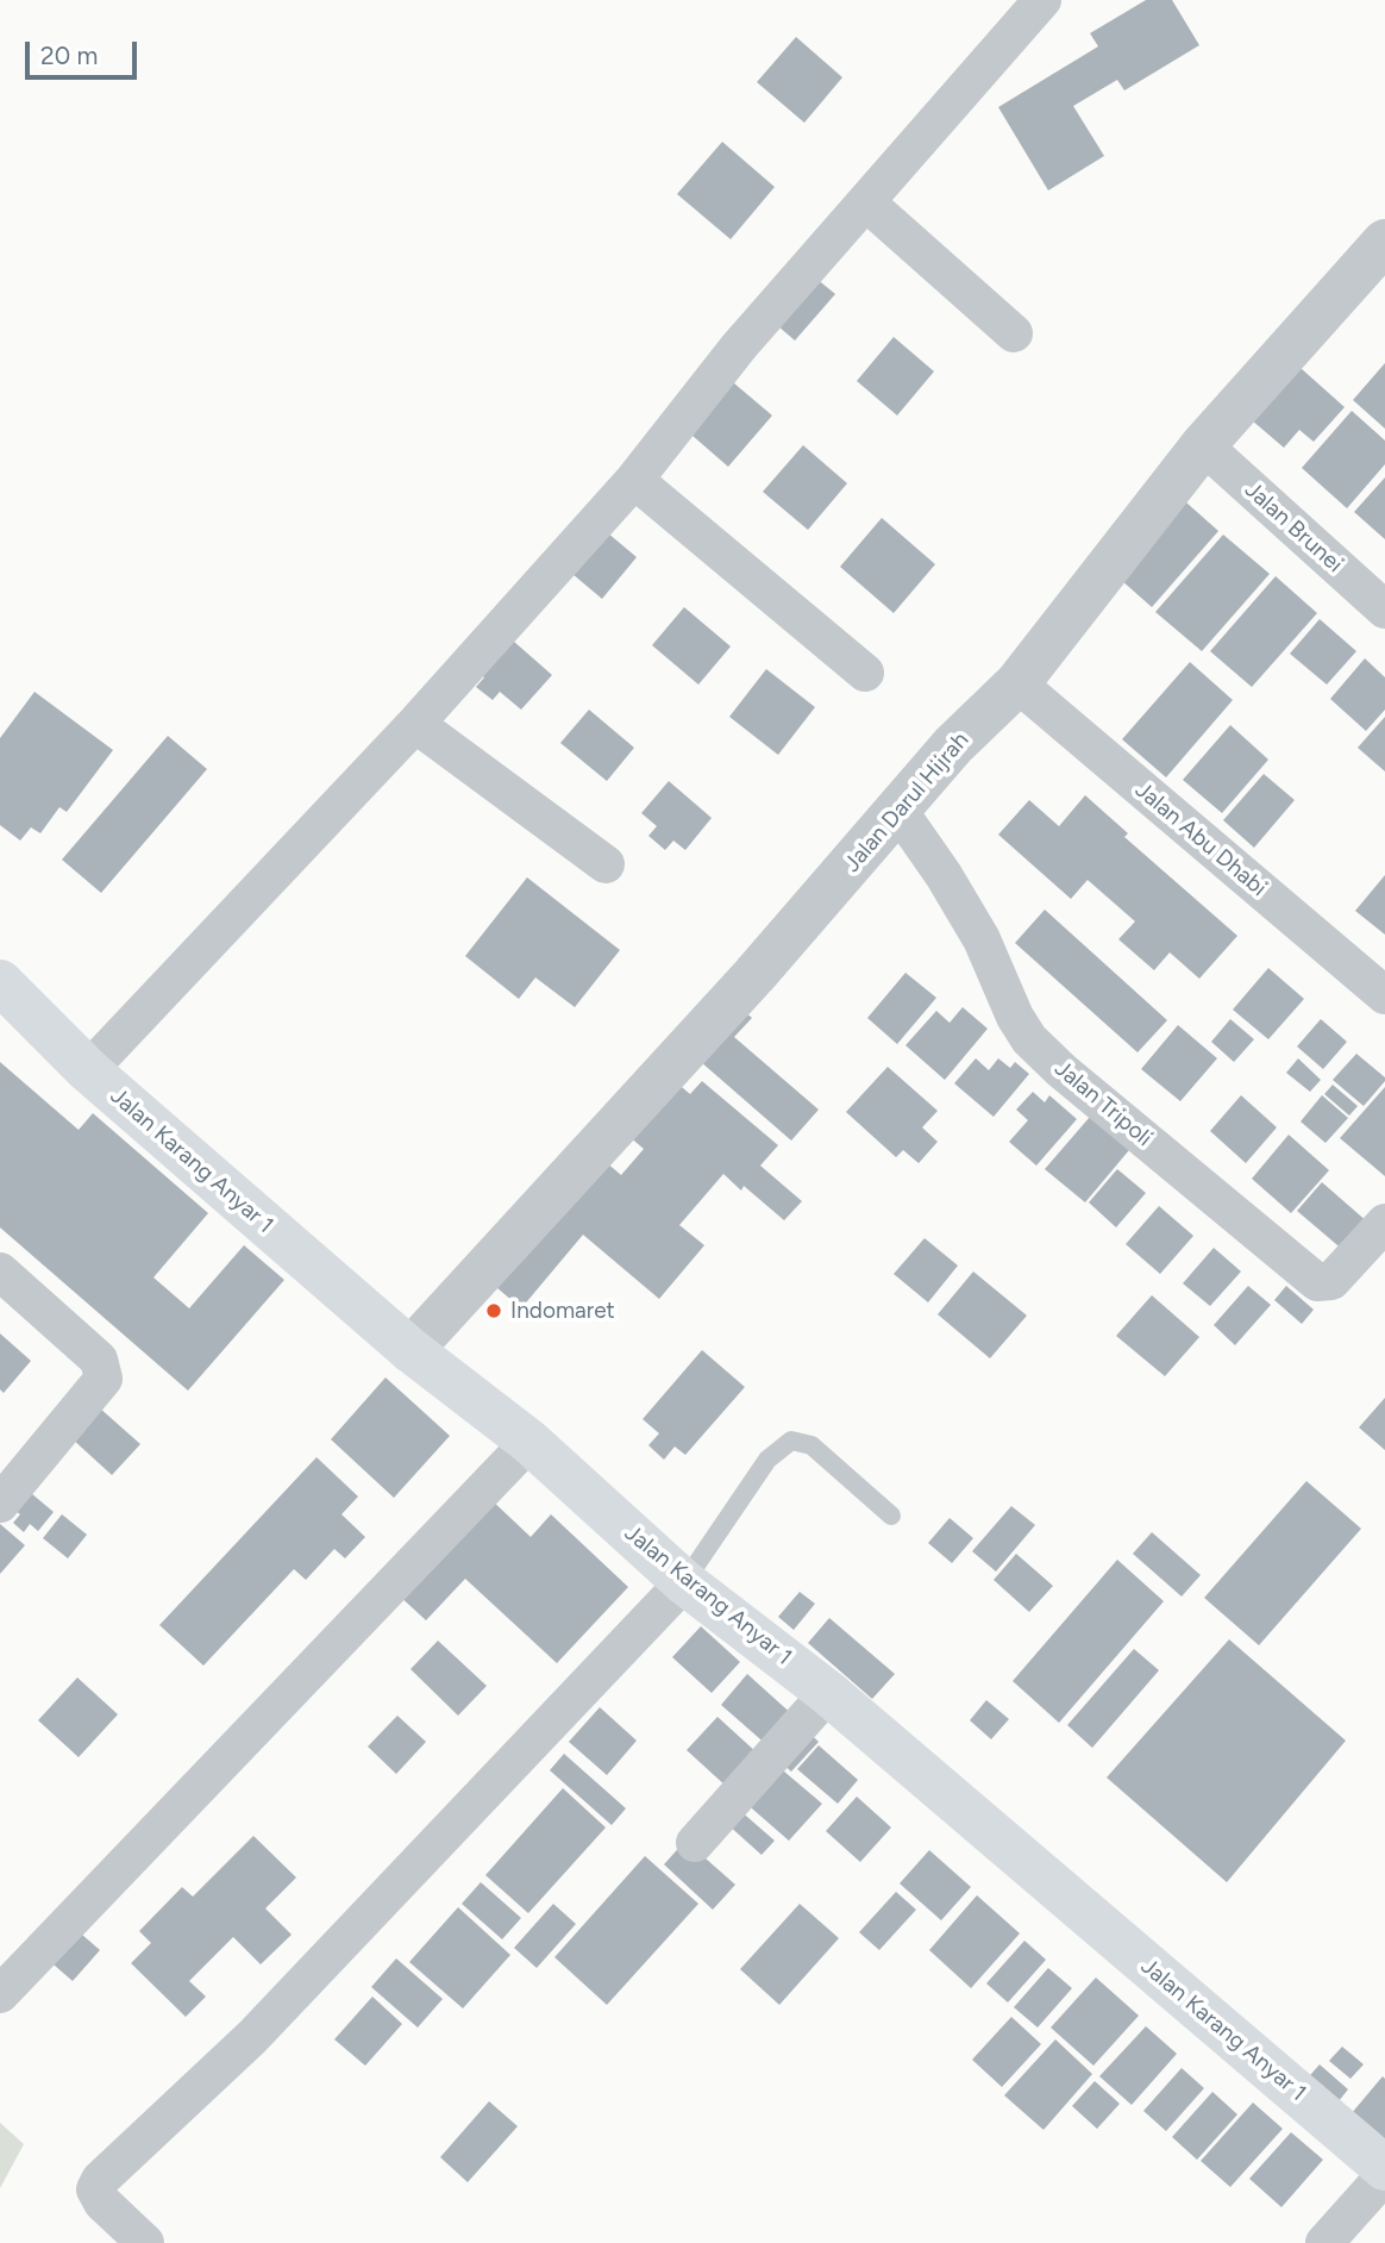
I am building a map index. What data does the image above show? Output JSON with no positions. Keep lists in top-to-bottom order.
{
  "streets": {
    "main road": ["Jalan Karang Anyar 1"],
    "street": [
      "Jalan Brunei",
      "Jalan Darul Hijrah",
      "Jalan Abu Dhabi",
      "Jalan Tripoli"
    ]
  },
  "crossings": [
    ["Jalan Brunei", "Jalan Darul Hijrah"],
    ["Jalan Darul Hijrah", "Jalan Abu Dhabi"],
    ["Jalan Darul Hijrah", "Jalan Tripoli"],
    ["Jalan Darul Hijrah", "Jalan Karang Anyar 1"]
  ],
  "places": ["Indomaret"],
  "scale_bar": "20 m"
}
